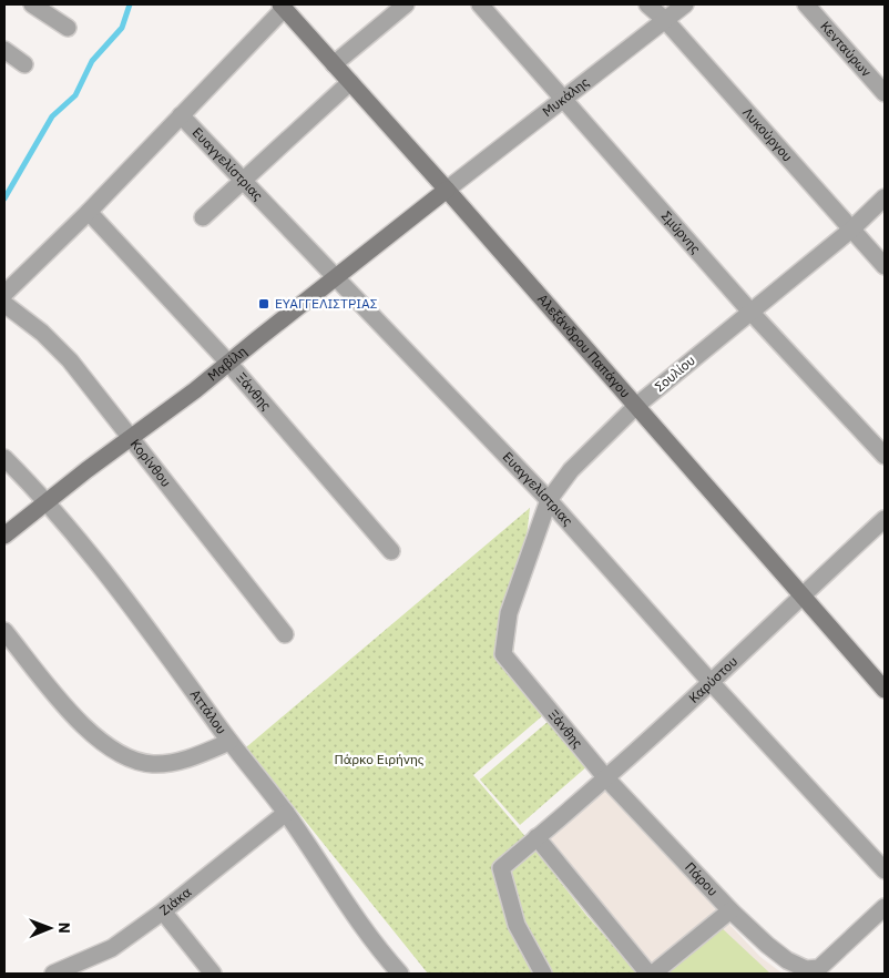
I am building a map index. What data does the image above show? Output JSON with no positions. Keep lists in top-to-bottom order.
{
  "streets": {
    "street": [
      "Κενταύρων",
      "Μυκάλης",
      "Λυκούργου",
      "Ευαγγελίστριας",
      "Σμύρνης",
      "Αλεξάνδρου Παπάγου",
      "Μαβίλη",
      "Σουλίου",
      "Ξάνθης",
      "Κορίνθου",
      "Καρύστου",
      "Αττάλου",
      "Πάρου",
      "Ζιάκα"
    ]
  },
  "crossings": [
    ["Μυκάλης", "Λυκούργου"],
    ["Μυκάλης", "Σμύρνης"],
    ["Μυκάλης", "Αλεξάνδρου Παπάγου"],
    ["Μυκάλης", "Μαβίλη"],
    ["Λυκούργου", "Σουλίου"],
    ["Ευαγγελίστριας", "Μαβίλη"],
    ["Ευαγγελίστριας", "Σουλίου"],
    ["Ευαγγελίστριας", "Καρύστου"],
    ["Σμύρνης", "Σουλίου"],
    ["Αλεξάνδρου Παπάγου", "Μαβίλη"],
    ["Αλεξάνδρου Παπάγου", "Σουλίου"],
    ["Αλεξάνδρου Παπάγου", "Καρύστου"],
    ["Μαβίλη", "Ξάνθης"],
    ["Μαβίλη", "Κορίνθου"],
    ["Μαβίλη", "Αττάλου"],
    ["Σουλίου", "Ξάνθης"],
    ["Ξάνθης", "Καρύστου"],
    ["Ξάνθης", "Πάρου"],
    ["Καρύστου", "Πάρου"],
    ["Αττάλου", "Ζιάκα"]
  ],
  "parks": ["Πάρκο Ειρήνης"],
  "places": {
    "transit": ["ΕΥΑΓΓΕΛΙΣΤΡΙΑΣ"]
  },
  "north": "right"
}
